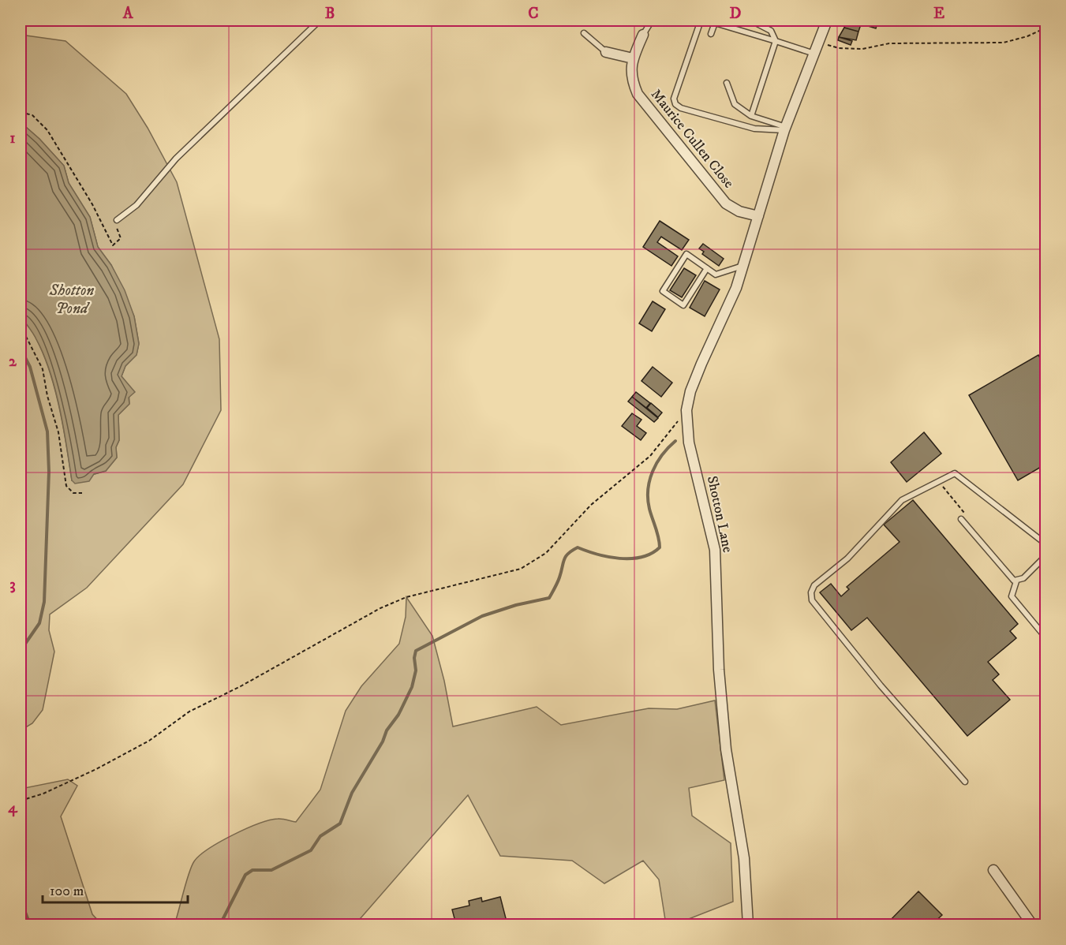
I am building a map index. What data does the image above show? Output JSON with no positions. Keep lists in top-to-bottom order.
{
  "streets": {
    "street": ["Maurice Cullen Close", "Shotton Lane"]
  },
  "crossings": [
    ["Maurice Cullen Close", "Shotton Lane"]
  ],
  "water": ["Shotton Pond"],
  "scale_bar": "100 m",
  "grid": {
    "columns": [
      "A",
      "B",
      "C",
      "D",
      "E"
    ],
    "rows": [
      "1",
      "2",
      "3",
      "4"
    ]
  }
}
